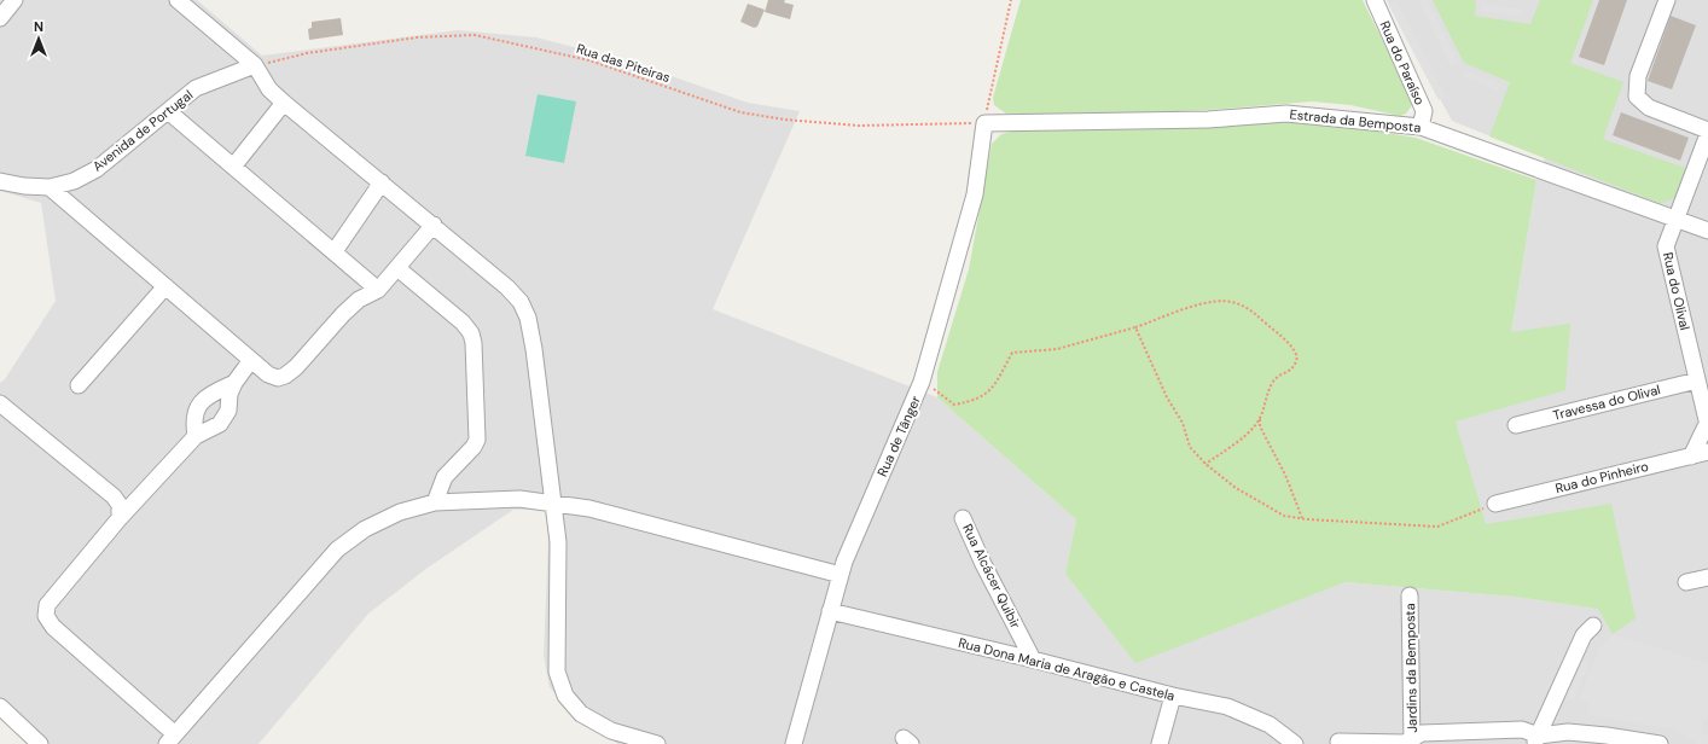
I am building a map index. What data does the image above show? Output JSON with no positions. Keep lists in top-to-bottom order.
{
  "streets": {
    "street": [
      "Rua do Paraíso",
      "Estrada da Bemposta",
      "Avenida de Portugal",
      "Rua do Olival",
      "Travessa do Olival",
      "Rua de Tânger",
      "Rua do Pinheiro",
      "Rua Alcácer Quibir",
      "Jardins da Bemposta",
      "Rua Dona Maria de Aragão e Castela"
    ],
    "path": ["Rua das Piteiras"]
  },
  "crossings": [
    ["Rua das Piteiras", "Estrada da Bemposta"],
    ["Rua das Piteiras", "Avenida de Portugal"],
    ["Rua das Piteiras", "Rua de Tânger"],
    ["Rua do Paraíso", "Estrada da Bemposta"],
    ["Estrada da Bemposta", "Rua do Olival"],
    ["Estrada da Bemposta", "Rua de Tânger"],
    ["Rua do Olival", "Travessa do Olival"],
    ["Rua do Olival", "Rua do Pinheiro"],
    ["Rua de Tânger", "Rua Dona Maria de Aragão e Castela"],
    ["Rua Alcácer Quibir", "Rua Dona Maria de Aragão e Castela"]
  ],
  "north": "top"
}
